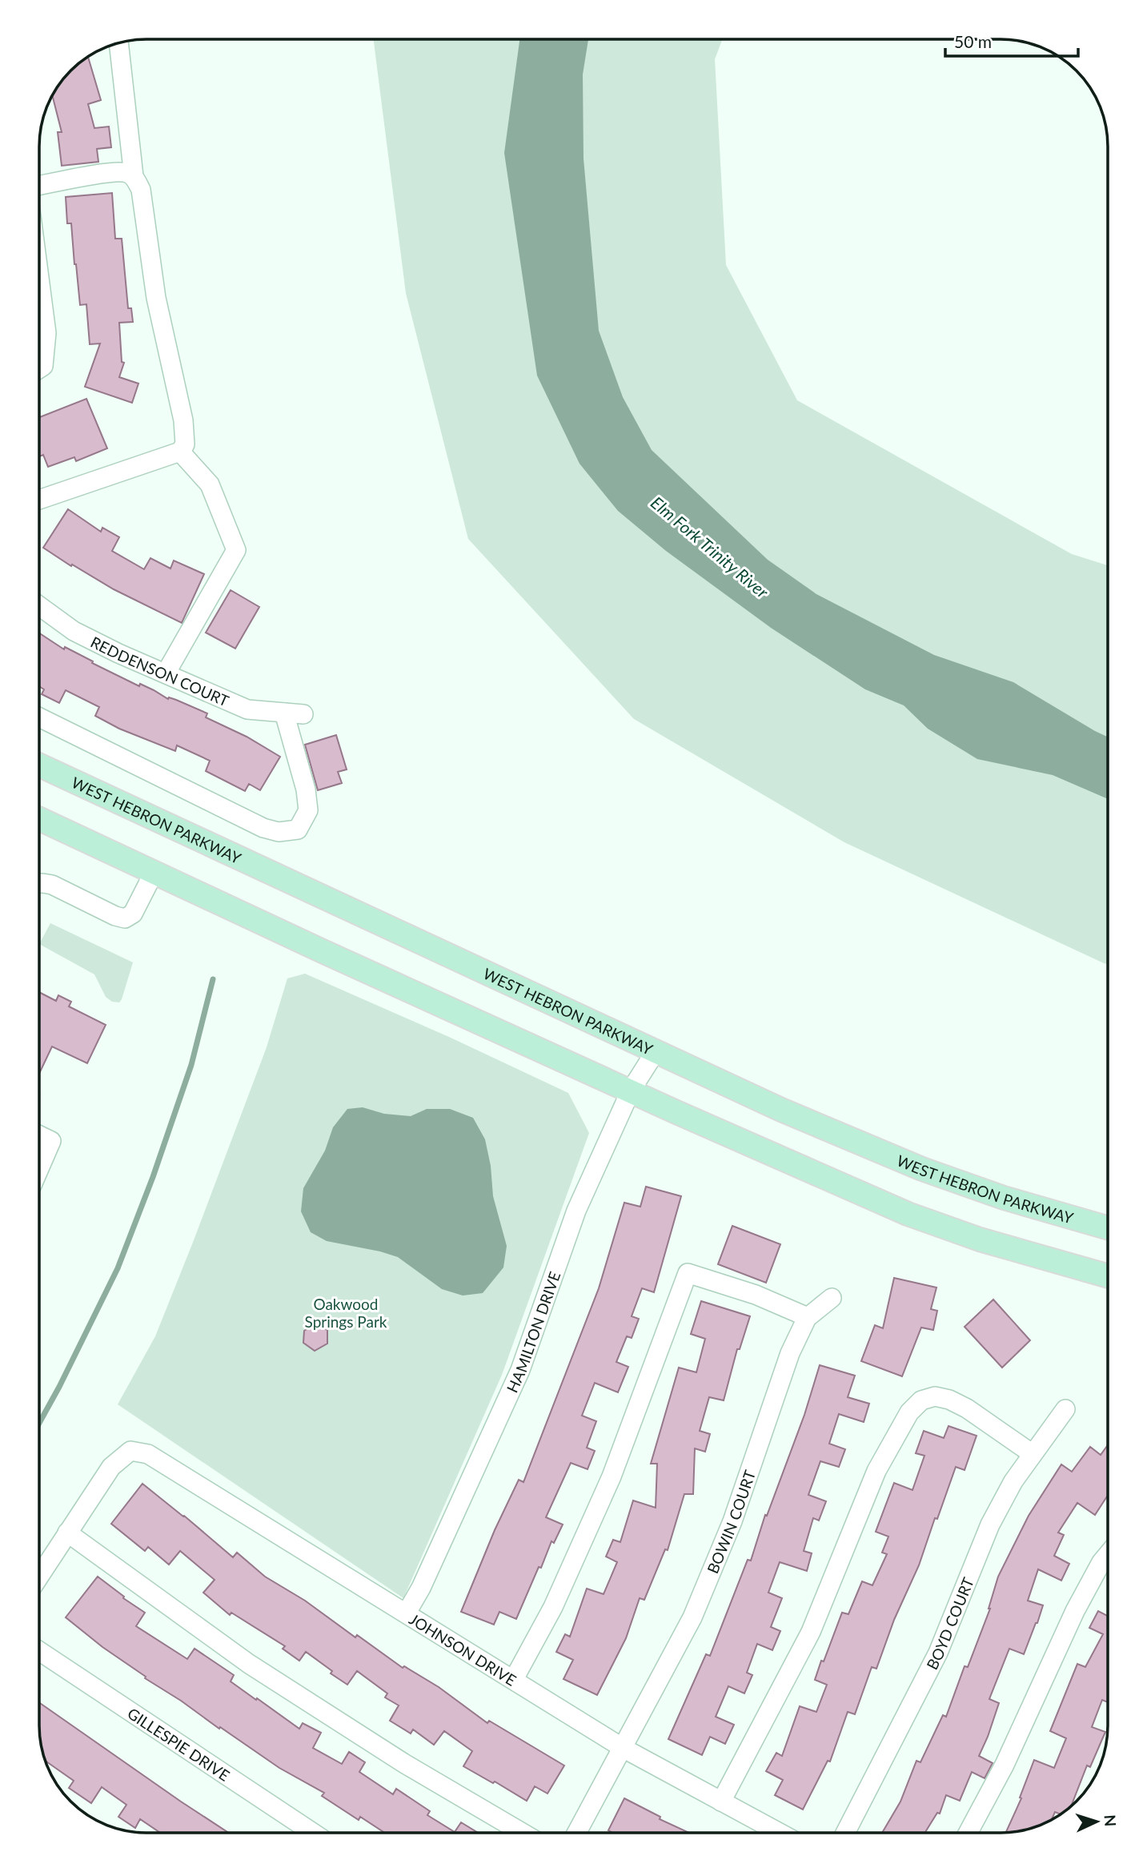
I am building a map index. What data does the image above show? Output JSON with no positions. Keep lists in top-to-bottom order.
{
  "streets": {
    "main road": ["WEST HEBRON PARKWAY"],
    "street": [
      "REDDENSON COURT",
      "HAMILTON DRIVE",
      "BOWIN COURT",
      "BOYD COURT",
      "JOHNSON DRIVE",
      "GILLESPIE DRIVE"
    ]
  },
  "crossings": [
    ["WEST HEBRON PARKWAY", "HAMILTON DRIVE"],
    ["HAMILTON DRIVE", "JOHNSON DRIVE"],
    ["BOWIN COURT", "JOHNSON DRIVE"]
  ],
  "water": ["Elm Fork Trinity River"],
  "parks": ["Oakwood Springs Park"],
  "scale_bar": "50 m",
  "north": "right"
}
